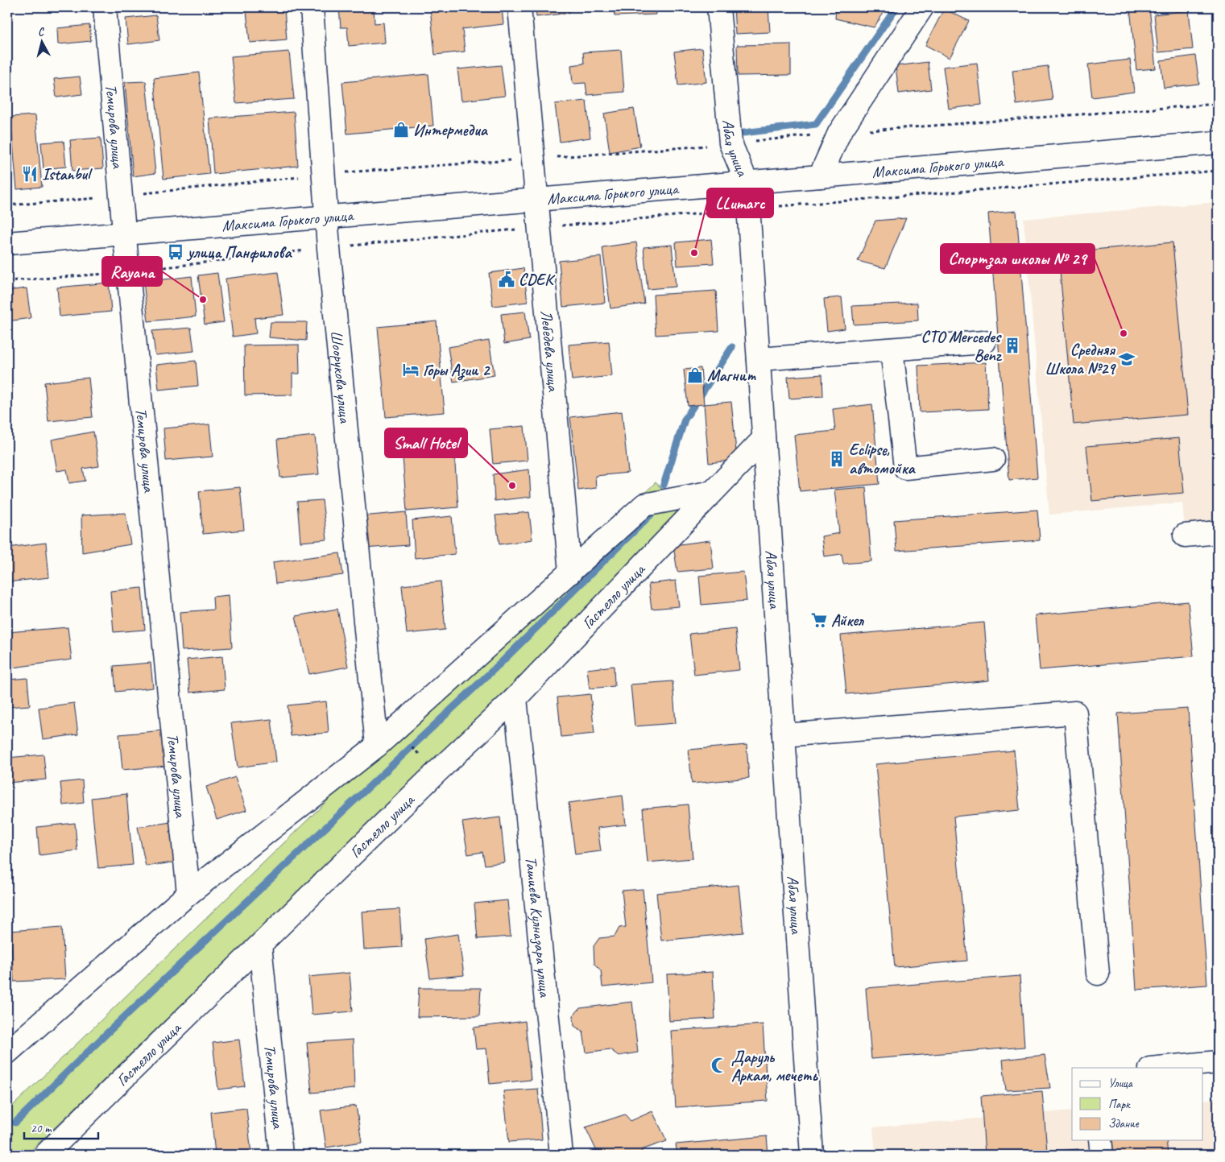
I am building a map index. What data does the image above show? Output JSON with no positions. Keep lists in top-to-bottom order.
{
  "streets": {
    "street": [
      "Темирова улица",
      "Абая улица",
      "Максима Горького улица",
      "Лебедева улица",
      "Шоорукова улица",
      "Гастелло улица",
      "Ташиева Кулназара улица"
    ]
  },
  "crossings": [
    ["Темирова улица", "Максима Горького улица"],
    ["Темирова улица", "Гастелло улица"],
    ["Абая улица", "Максима Горького улица"],
    ["Абая улица", "Гастелло улица"],
    ["Максима Горького улица", "Лебедева улица"],
    ["Максима Горького улица", "Шоорукова улица"],
    ["Гастелло улица", "Ташиева Кулназара улица"]
  ],
  "places": {
    "shop": ["Интермедиа", "Магнит"],
    "restaurant": ["Istanbul"],
    "bus stop": ["улица Панфилова"],
    "other": [
      "LLumarc",
      "Rayana",
      "Спортзал школы № 29",
      "Small Hotel"
    ],
    "public building": ["CDEK"],
    "building": ["СТО Mercedes Benz", "Eclipse, автомойка"],
    "school or university": ["Средняя Школа №29"],
    "hotel": ["Горы Азии 2"],
    "supermarket": ["Айкел"],
    "mosque": ["Даруль Аркам, мечеть"]
  },
  "legend": ["Улица", "Парк", "Здание"],
  "scale_bar": "20 m",
  "north": "top"
}
